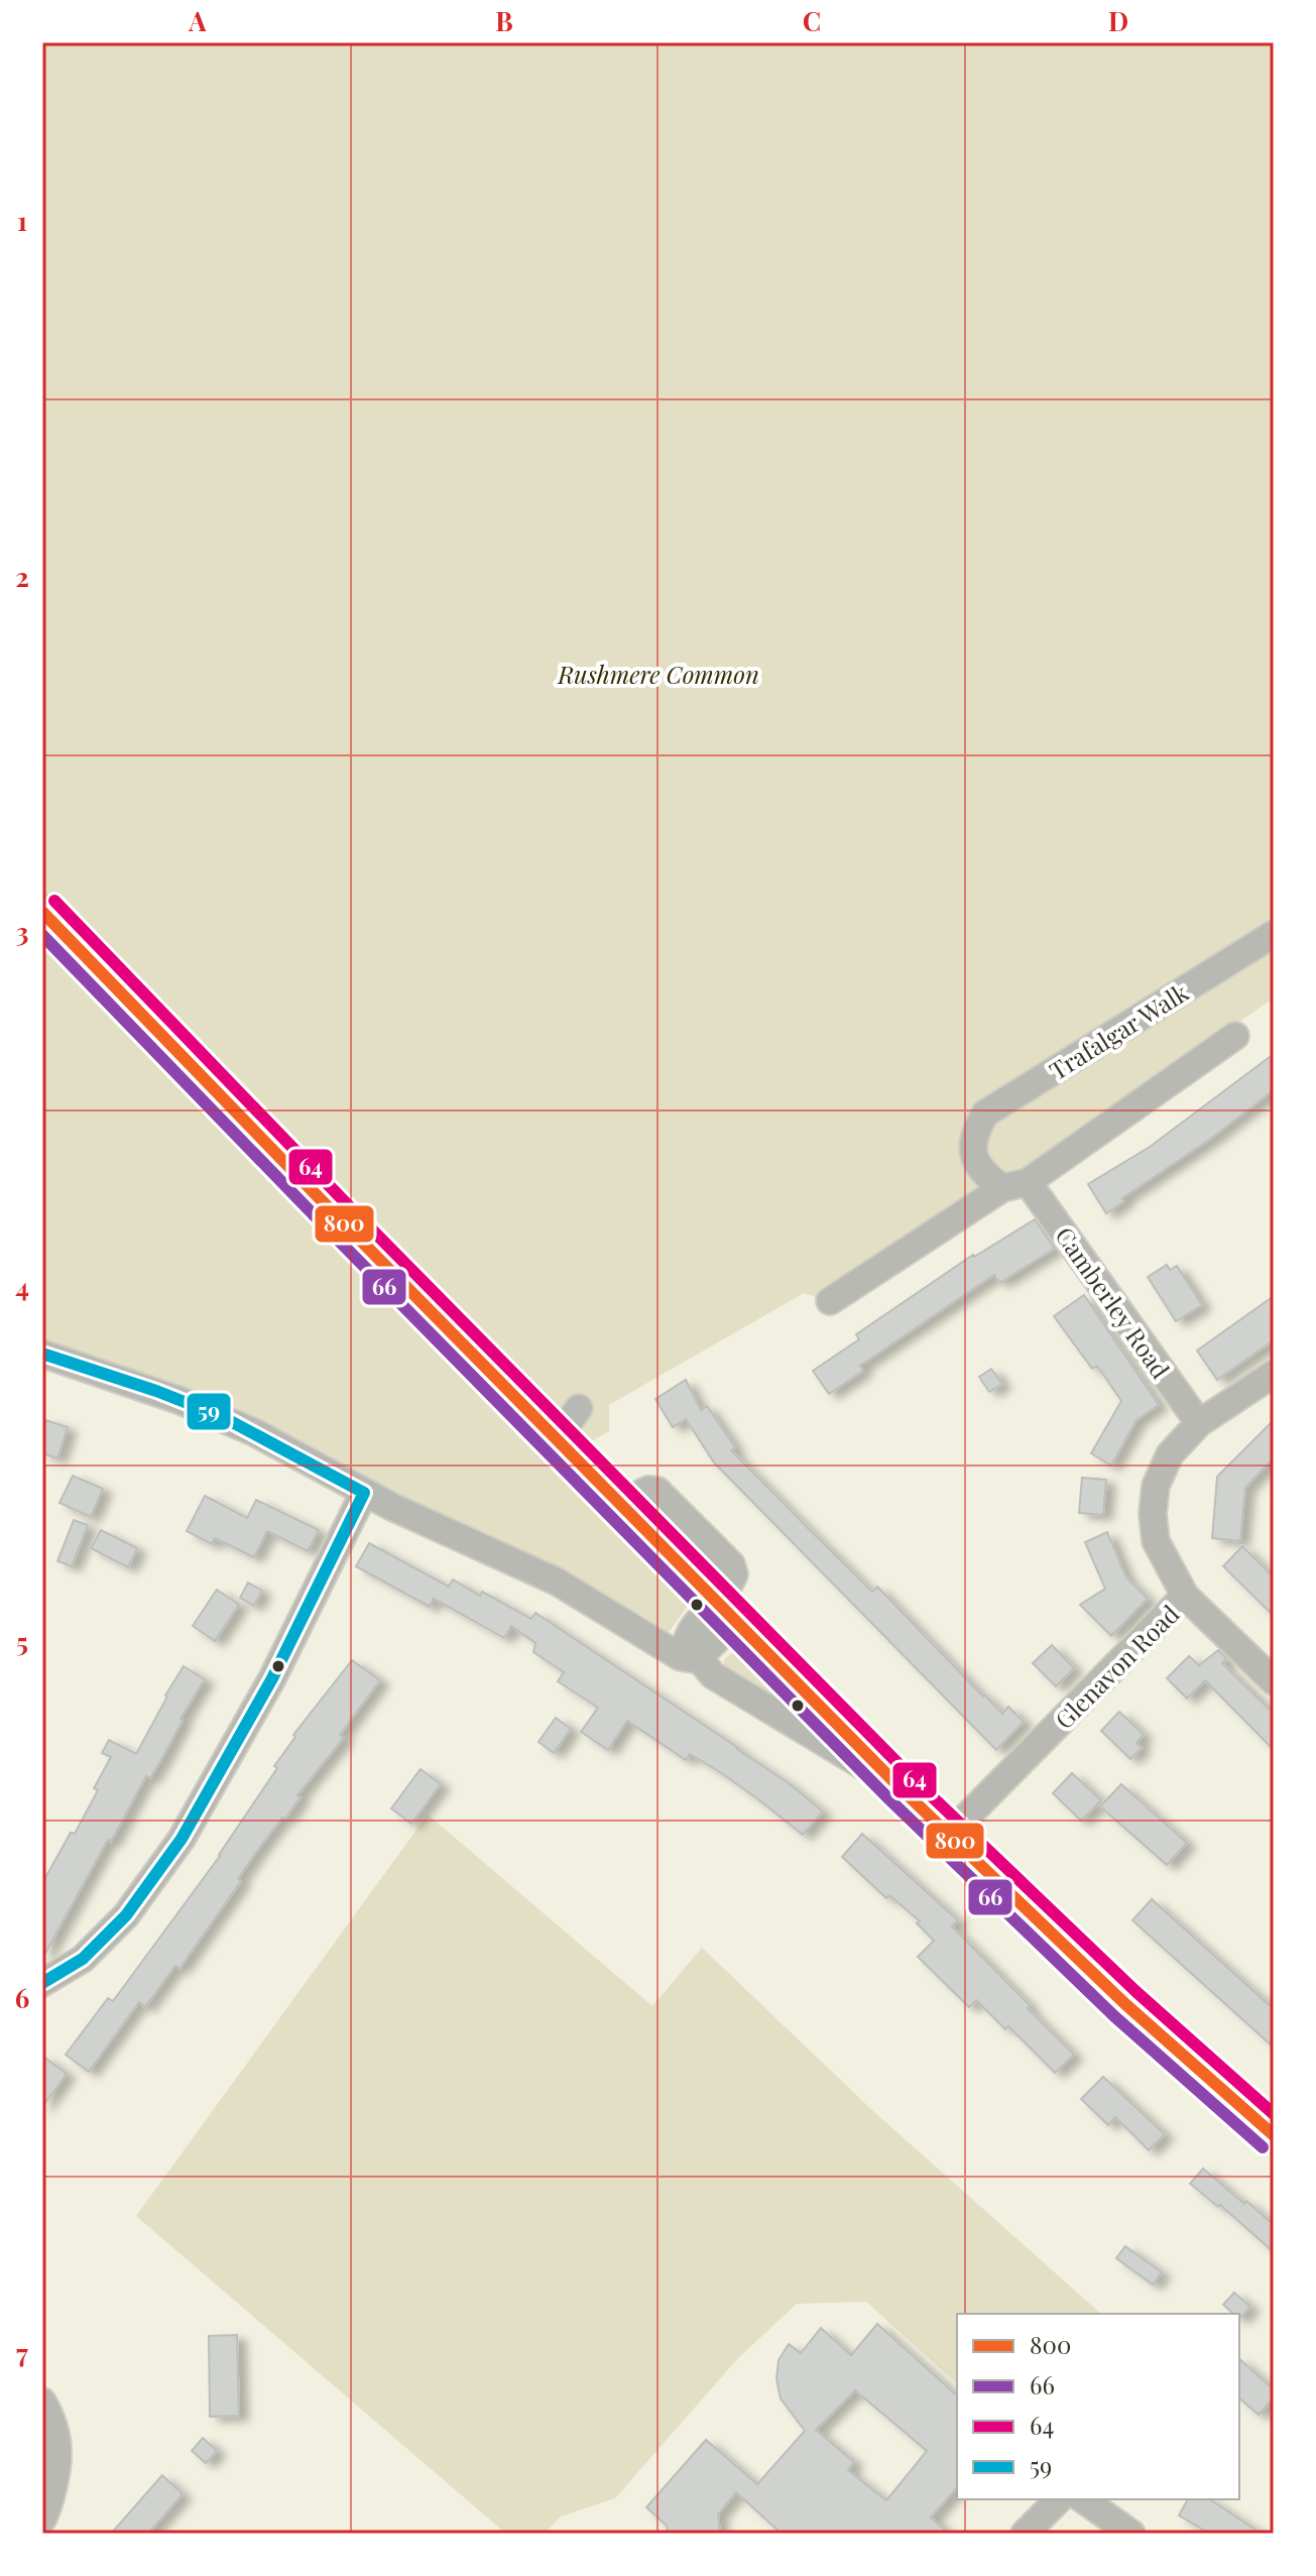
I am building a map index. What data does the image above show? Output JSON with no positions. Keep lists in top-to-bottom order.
{
  "streets": {
    "street": ["Trafalgar Walk", "Camberley Road", "Glenavon Road"]
  },
  "crossings": [
    ["Trafalgar Walk", "Camberley Road"],
    ["Camberley Road", "Glenavon Road"]
  ],
  "parks": ["Rushmere Common"],
  "lines": [
    "transit line 64",
    "transit line 800",
    "transit line 66",
    "transit line 59"
  ],
  "legend": [
    "800",
    "66",
    "64",
    "59"
  ],
  "grid": {
    "columns": [
      "A",
      "B",
      "C",
      "D"
    ],
    "rows": [
      "1",
      "2",
      "3",
      "4",
      "5",
      "6",
      "7"
    ]
  }
}
